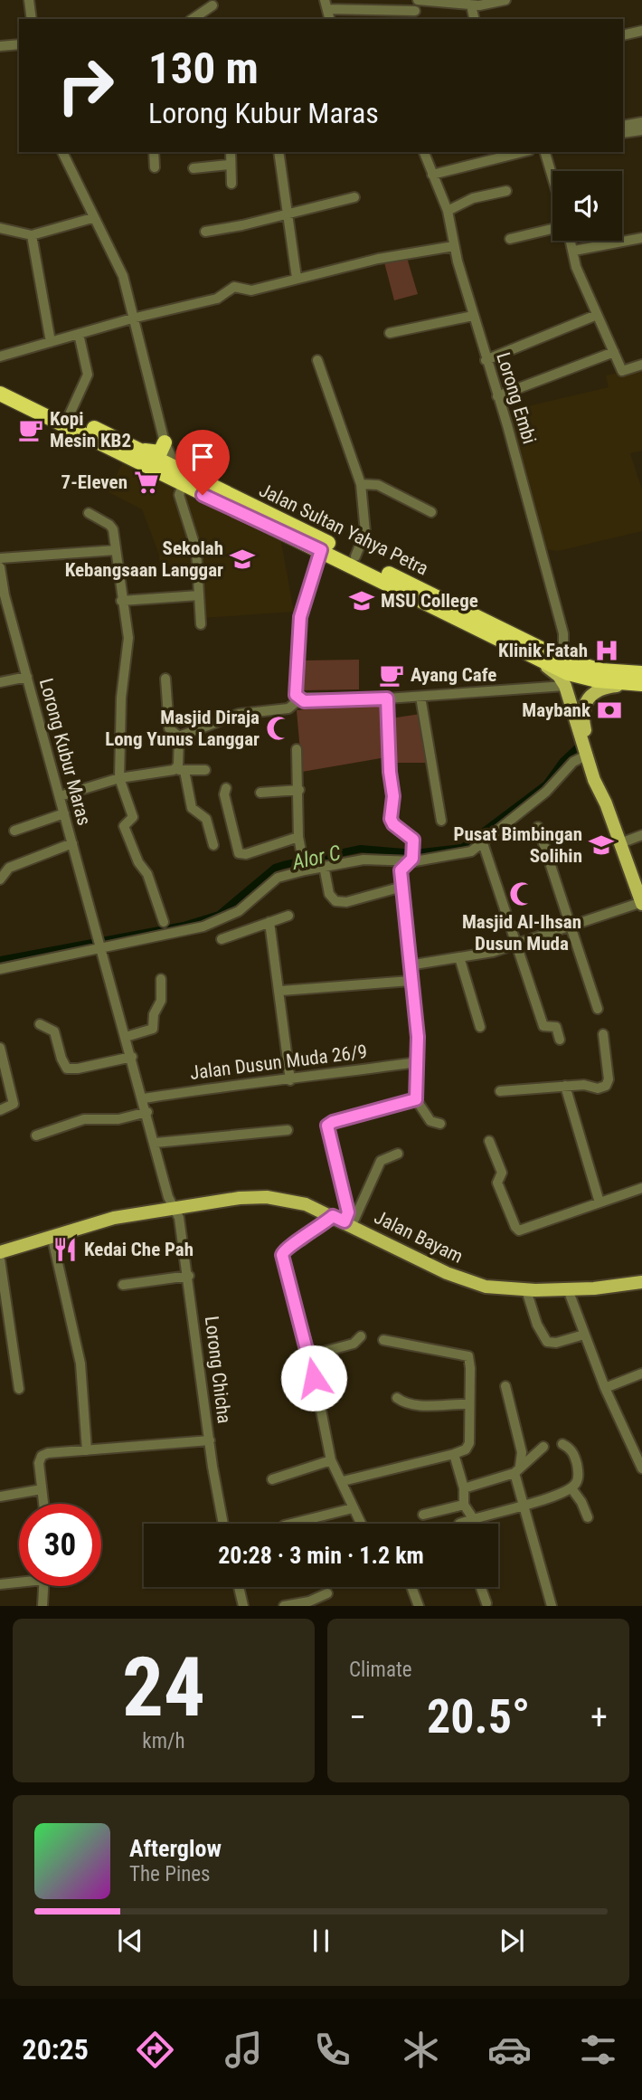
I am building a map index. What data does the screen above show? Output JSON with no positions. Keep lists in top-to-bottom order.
{
  "streets": {
    "highway": ["Jalan Sultan Yahya Petra"],
    "main road": ["Jalan Bayam"],
    "street": [
      "Lorong Embi",
      "Lorong Kubur Maras",
      "Jalan Dusun Muda 26/9",
      "Lorong Chicha"
    ]
  },
  "crossings": [
    ["Lorong Embi", "Jalan Sultan Yahya Petra"],
    ["Lorong Kubur Maras", "Lorong Chicha"],
    ["Jalan Dusun Muda 26/9", "Lorong Chicha"],
    ["Jalan Bayam", "Lorong Chicha"]
  ],
  "water": ["Alor C"],
  "places": {
    "cafe": ["Kopi Mesin KB2", "Ayang Cafe"],
    "supermarket": ["7-Eleven"],
    "school or university": ["Sekolah Kebangsaan Langgar", "MSU College", "Pusat Bimbingan Solihin"],
    "hospital": ["Klinik Fatah"],
    "bank": ["Maybank"],
    "mosque": ["Masjid Diraja Long Yunus Langgar", "Masjid Al-Ihsan Dusun Muda"],
    "restaurant": ["Kedai Che Pah"]
  },
  "page": {
    "turn": ["130 m", "Lorong Kubur Maras"],
    "limit": "30",
    "trip": "20:28 · 3 min · 1.2 km",
    "tile": [
      ["24", "km/h"],
      "Climate"
    ],
    "heat": ["−", "20.5°", "+"],
    "song": ["Afterglow", "The Pines"],
    "tabs": "20:25"
  }
}
